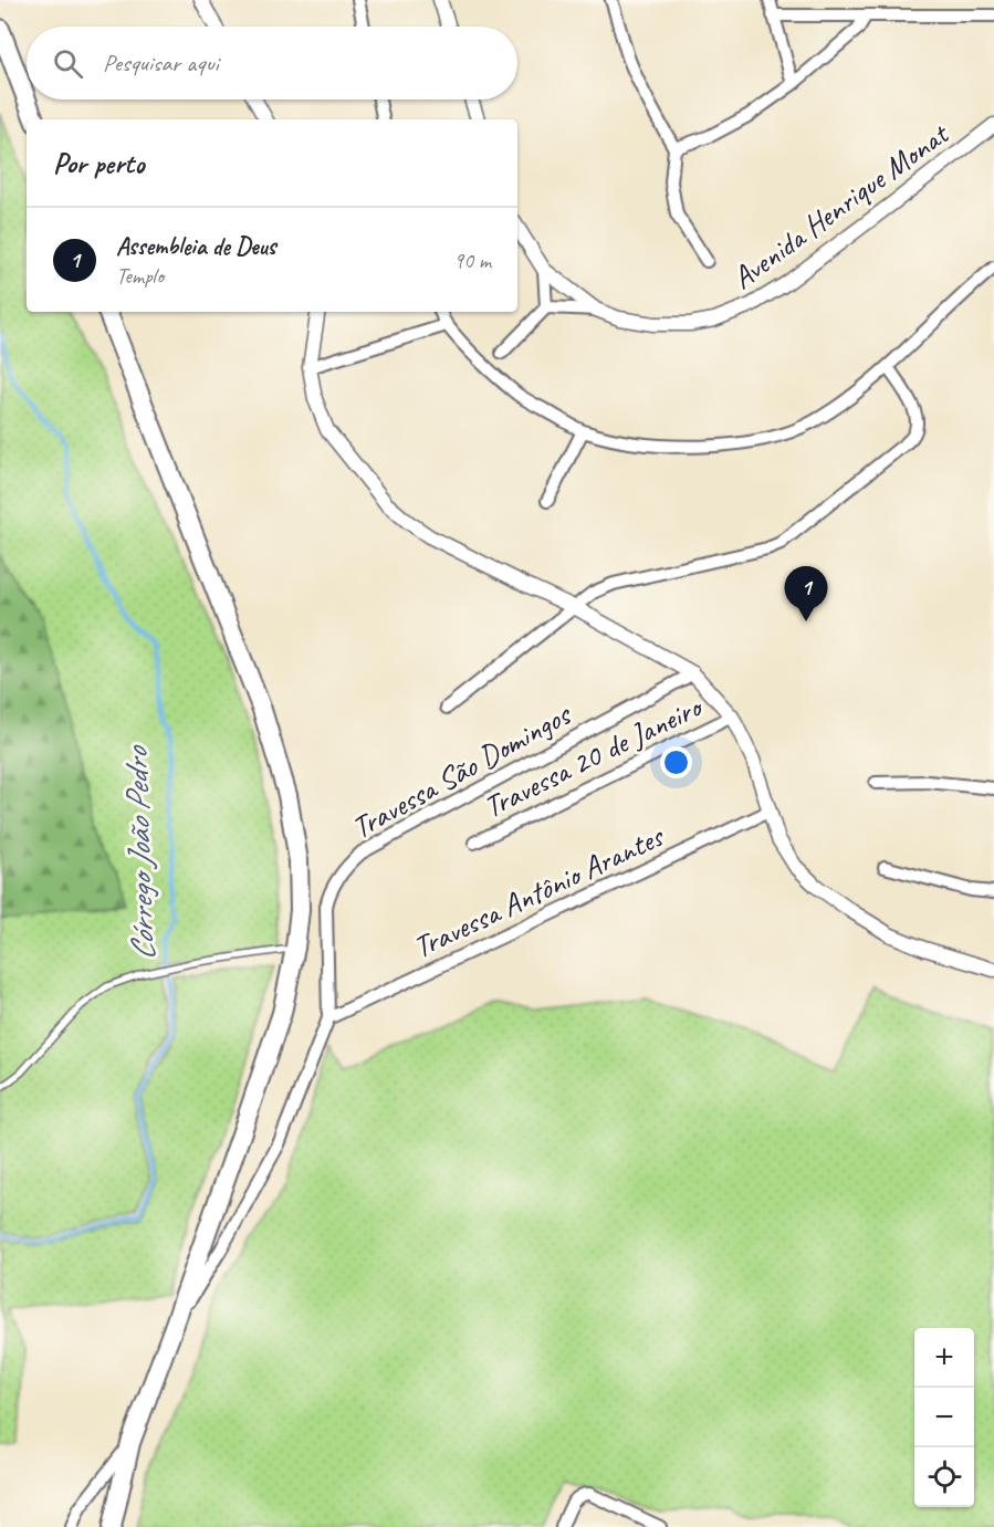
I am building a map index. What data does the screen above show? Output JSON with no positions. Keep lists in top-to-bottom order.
{
  "streets": {
    "street": [
      "Avenida Henrique Monat",
      "Travessa 20 de Janeiro",
      "Travessa São Domingos",
      "Travessa Antônio Arantes"
    ]
  },
  "crossings": [
    ["Travessa São Domingos", "Travessa Antônio Arantes"]
  ],
  "water": ["Córrego João Pedro"],
  "page": {
    "search": "Pesquisar aqui",
    "heading": "Por perto",
    "list": [
      {
        "mark": "1",
        "name": "Assembleia de Deus",
        "note": "Templo",
        "value": "90 m"
      }
    ],
    "pins": "1",
    "map_buttons": ["+", "−"]
  }
}
